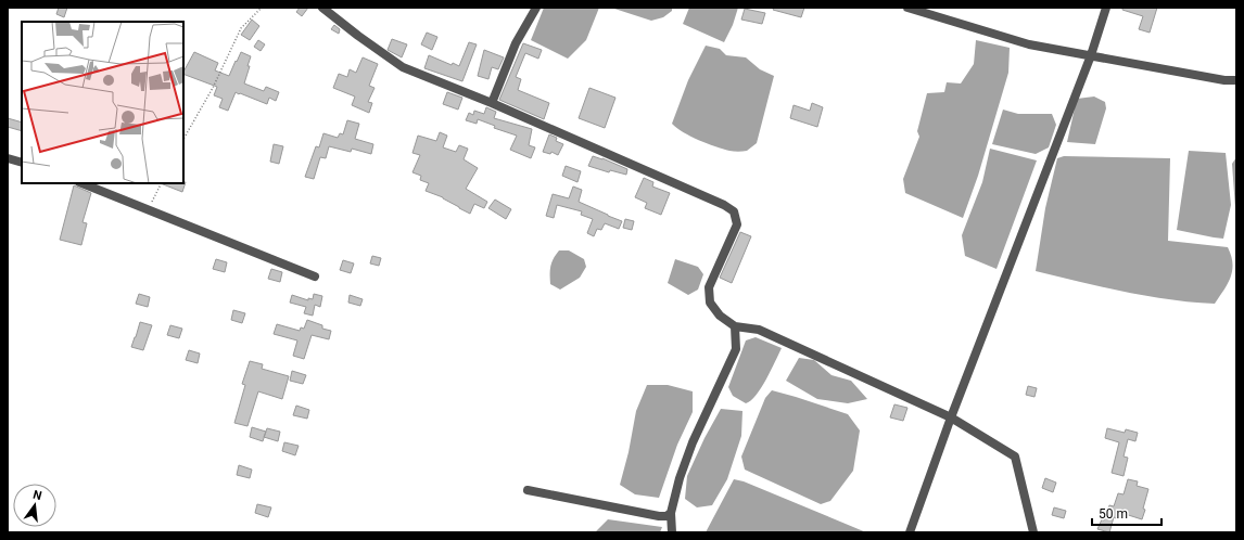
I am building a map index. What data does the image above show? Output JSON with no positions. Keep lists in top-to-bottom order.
{
  "scale_bar": "50 m",
  "north": "top"
}
